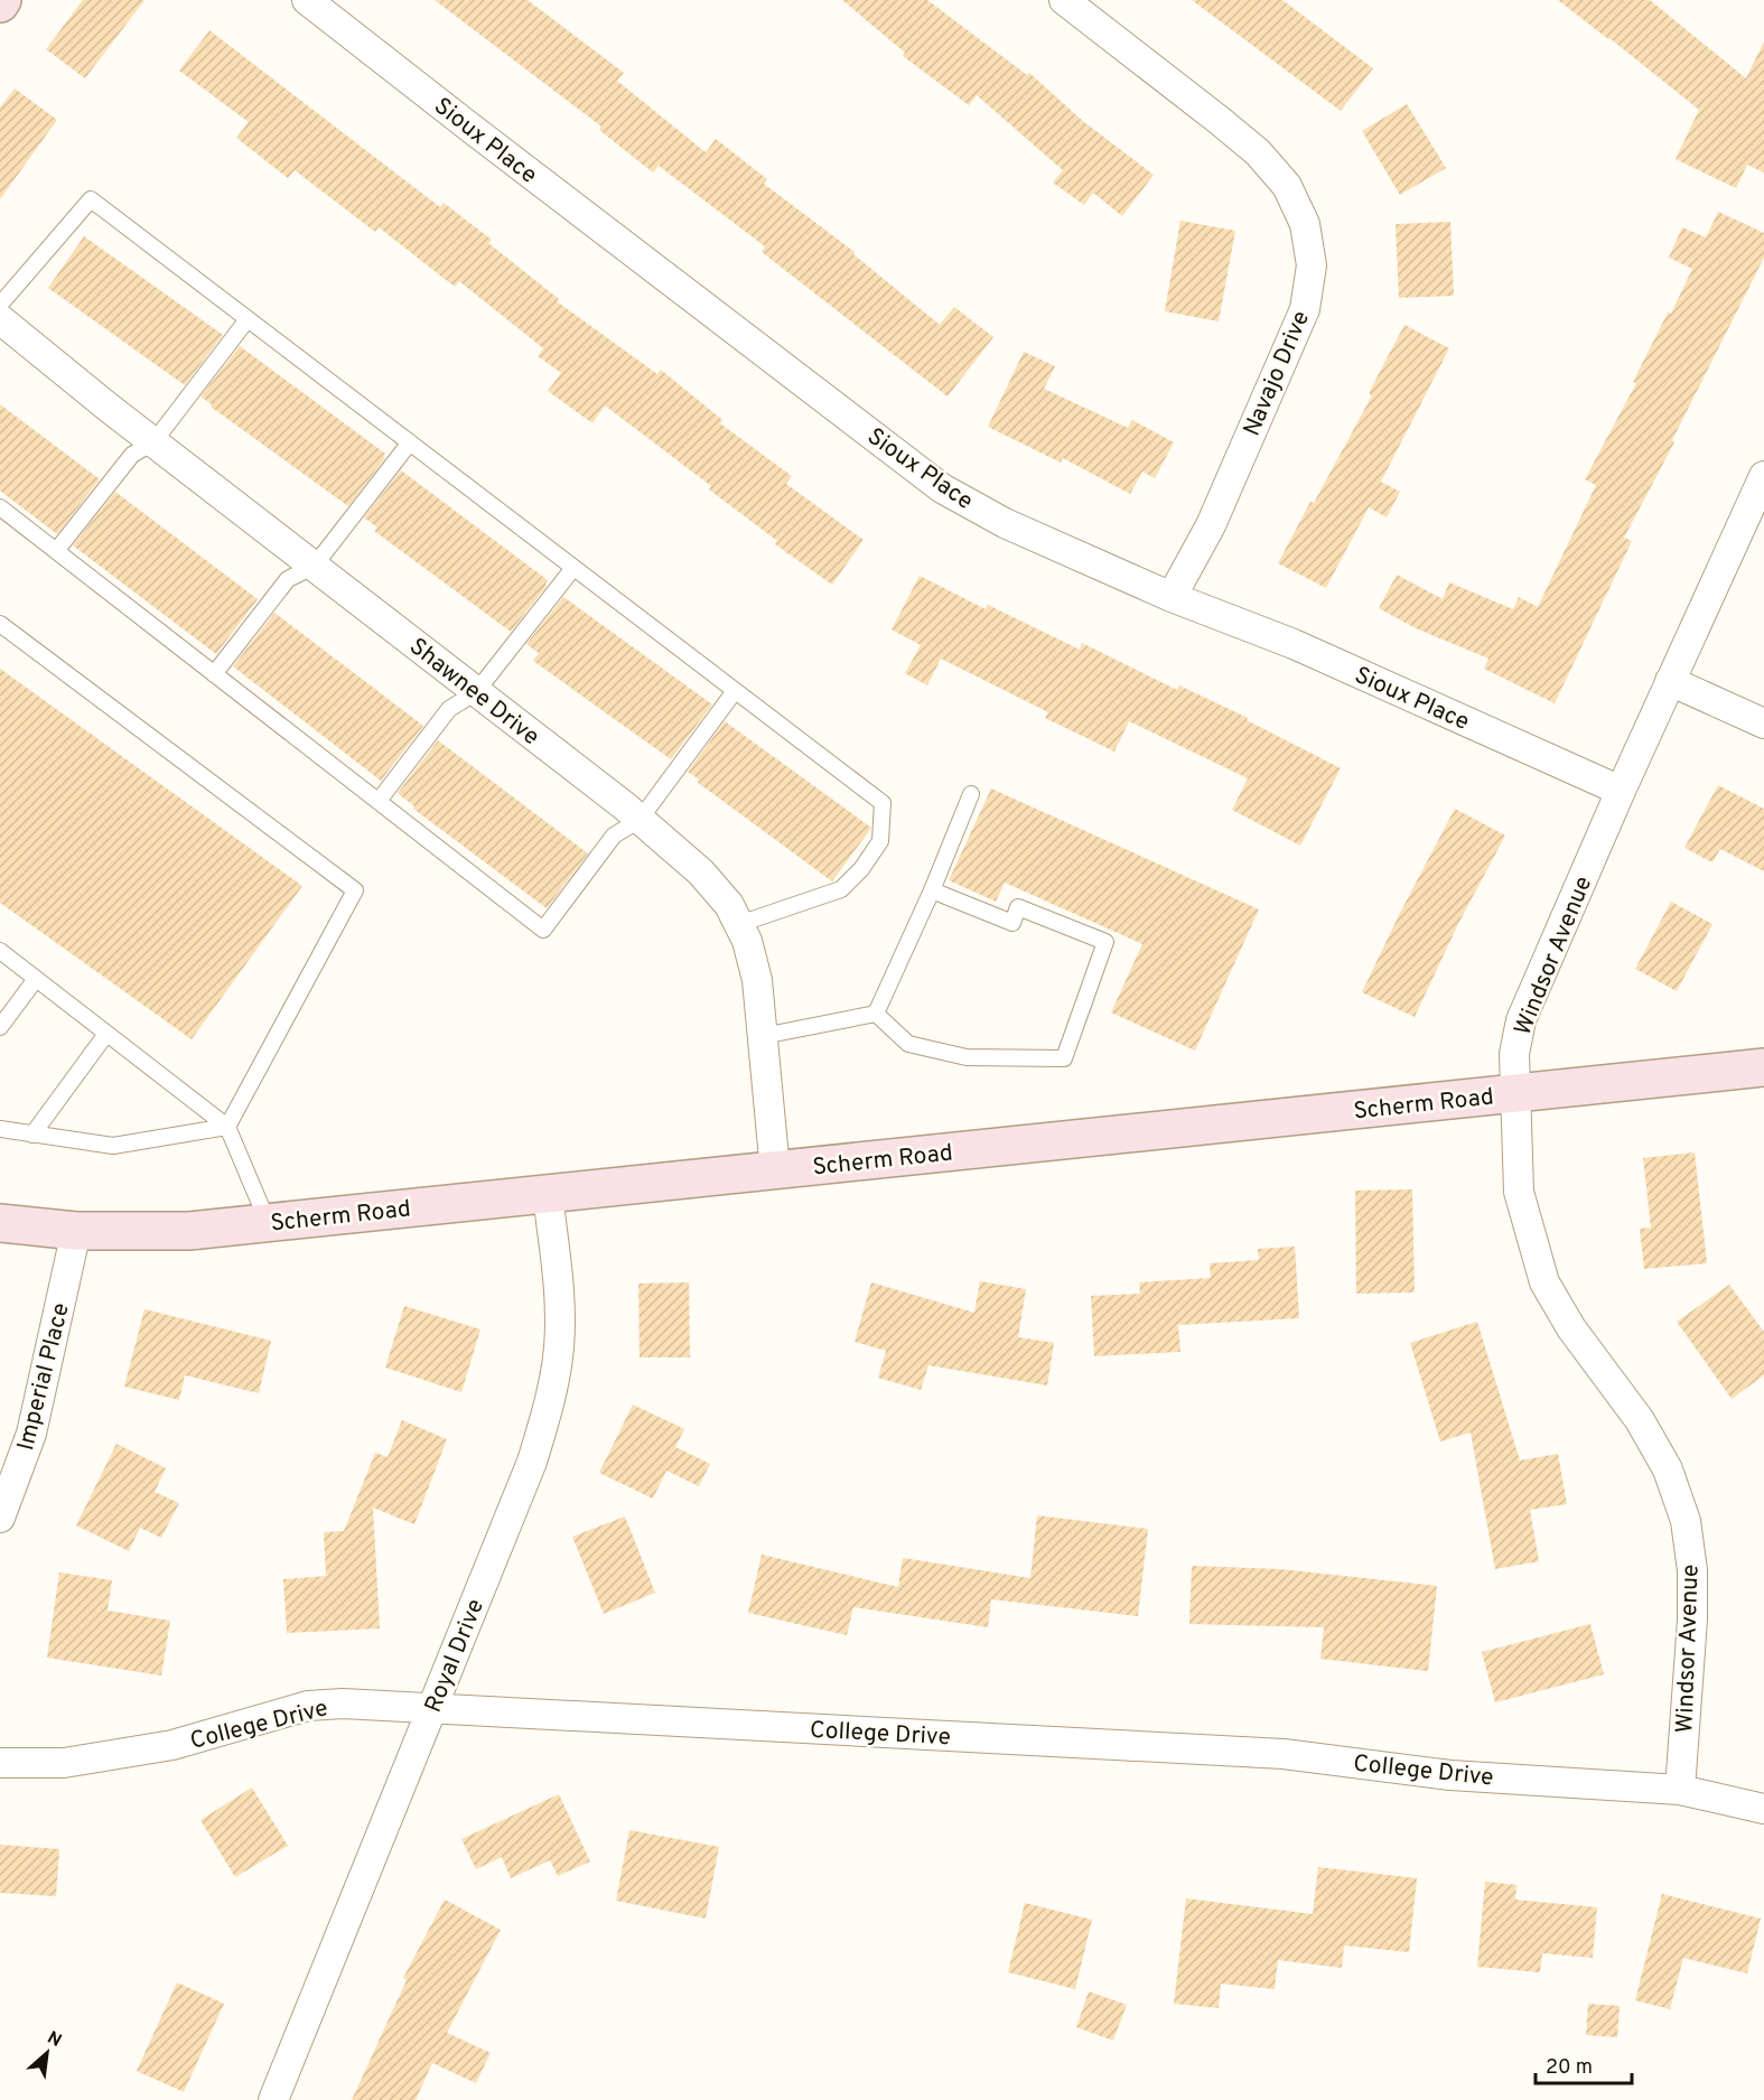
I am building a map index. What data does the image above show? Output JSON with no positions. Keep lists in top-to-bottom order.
{
  "streets": {
    "street": [
      "Sioux Place",
      "Navajo Drive",
      "Shawnee Drive",
      "Windsor Avenue",
      "Scherm Road",
      "Imperial Place",
      "Royal Drive",
      "College Drive"
    ]
  },
  "crossings": [
    ["Sioux Place", "Navajo Drive"],
    ["Sioux Place", "Windsor Avenue"],
    ["Shawnee Drive", "Scherm Road"],
    ["Windsor Avenue", "Scherm Road"],
    ["Windsor Avenue", "College Drive"],
    ["Scherm Road", "Imperial Place"],
    ["Scherm Road", "Royal Drive"],
    ["Royal Drive", "College Drive"]
  ],
  "scale_bar": "20 m",
  "north": "top right"
}
